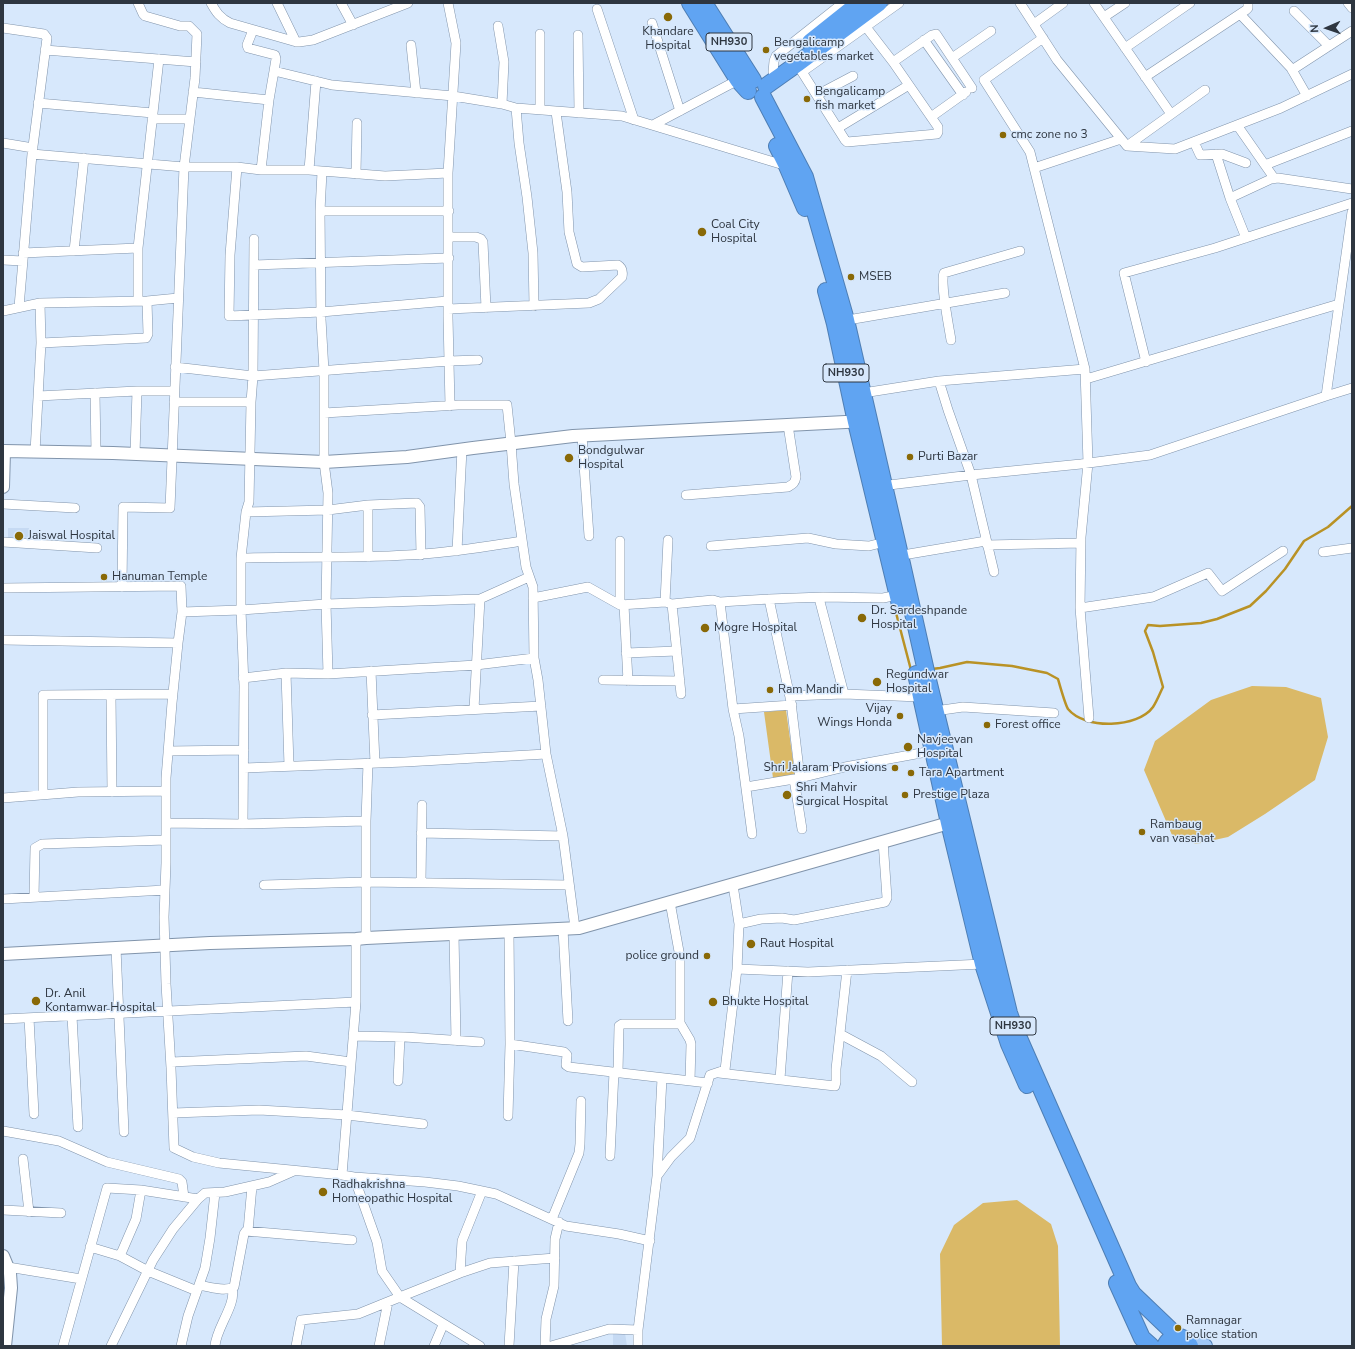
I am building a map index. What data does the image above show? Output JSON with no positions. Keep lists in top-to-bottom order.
{
  "streets": {
    "highway": ["NH930"]
  },
  "places": [
    "Khandare Hospital",
    "Bengalicamp vegetables market",
    "Bengalicamp fish market",
    "cmc zone no 3",
    "Coal City Hospital",
    "MSEB",
    "Purti Bazar",
    "Bondgulwar Hospital",
    "Jaiswal Hospital",
    "Hanuman Temple",
    "Dr. Sardeshpande Hospital",
    "Mogre Hospital",
    "Regundwar Hospital",
    "Ram Mandir",
    "Vijay Wings Honda",
    "Forest office",
    "Navjeevan Hospital",
    "Shri Jalaram Provisions",
    "Tara Apartment",
    "Shri Mahvir Surgical Hospital",
    "Prestige Plaza",
    "Rambaug van vasahat",
    "Raut Hospital",
    "police ground",
    "Dr. Anil Kontamwar Hospital",
    "Bhukte Hospital",
    "Radhakrishna Homeopathic Hospital",
    "Ramnagar police station"
  ],
  "north": "left"
}
